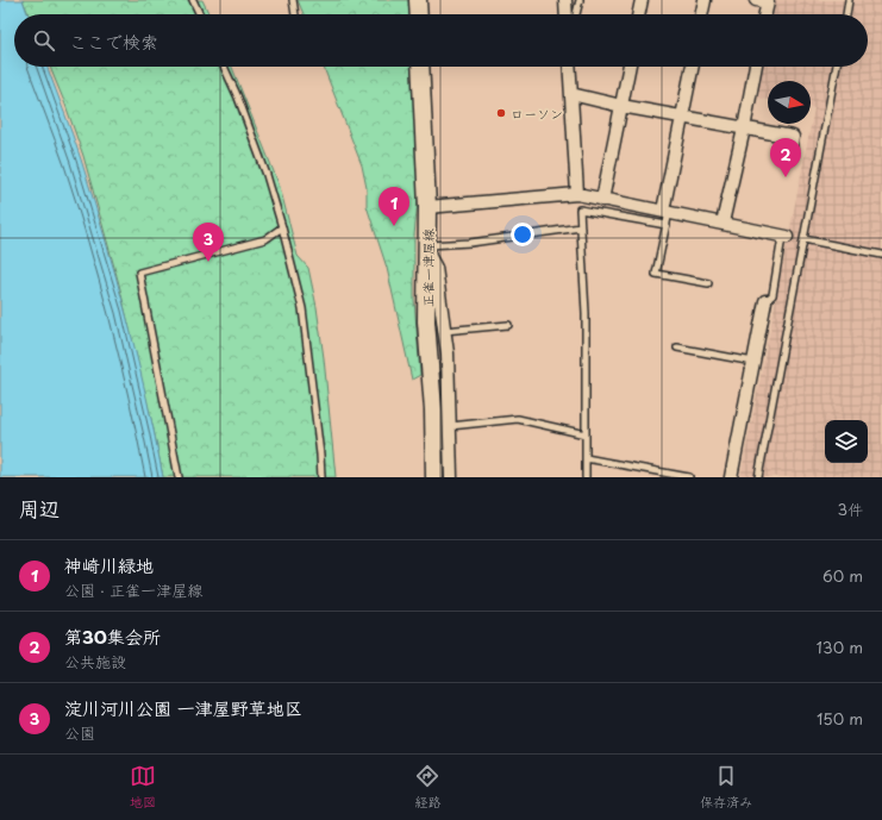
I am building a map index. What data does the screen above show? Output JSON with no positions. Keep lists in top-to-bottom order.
{
  "streets": {
    "main road": ["正雀一津屋線"]
  },
  "places": ["ローソン"],
  "north": "right",
  "page": {
    "search": "ここで検索",
    "pins": ["2", "1", "3"],
    "heading": ["周辺", "3件"],
    "list": [
      {
        "mark": "1",
        "name": "神崎川緑地",
        "note": "公園 · 正雀一津屋線",
        "value": "60 m"
      },
      {
        "mark": "2",
        "name": "第30集会所",
        "note": "公共施設",
        "value": "130 m"
      },
      {
        "mark": "3",
        "name": "淀川河川公園 一津屋野草地区",
        "note": "公園",
        "value": "150 m"
      }
    ],
    "nav": ["地図", "経路", "保存済み"]
  }
}
